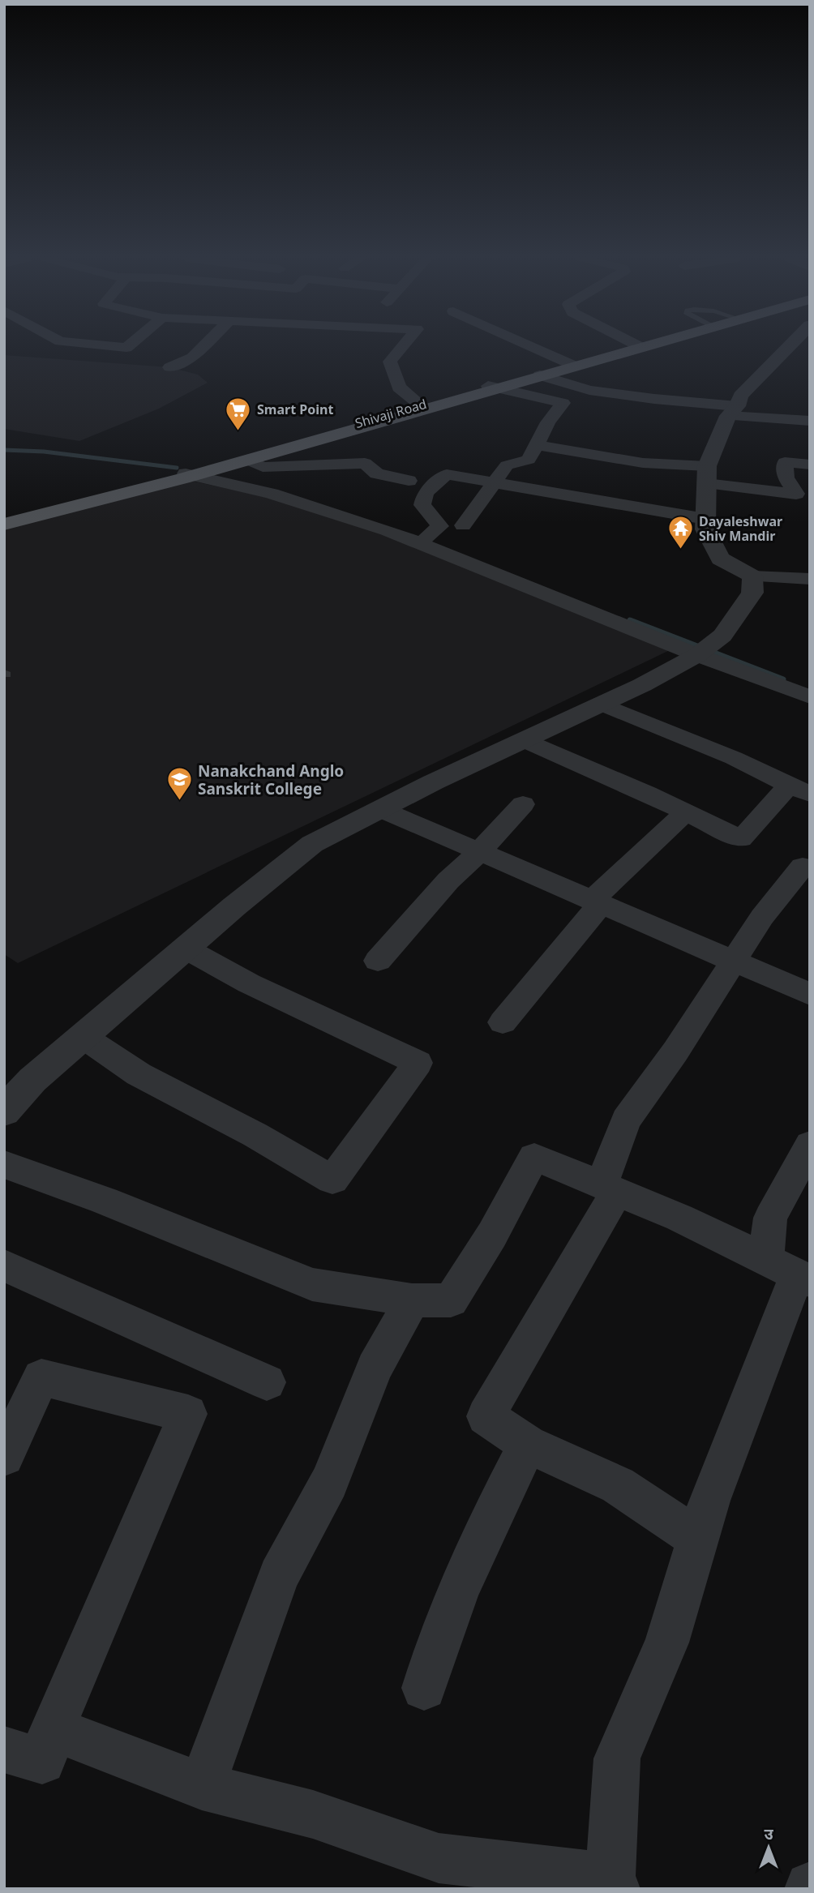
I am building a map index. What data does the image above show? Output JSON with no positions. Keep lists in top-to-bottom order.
{
  "streets": {
    "main road": ["Shivaji Road"]
  },
  "places": {
    "supermarket": ["Smart Point"],
    "temple": ["Dayaleshwar Shiv Mandir"],
    "school or university": ["Nanakchand Anglo Sanskrit College"]
  },
  "north": "top"
}
